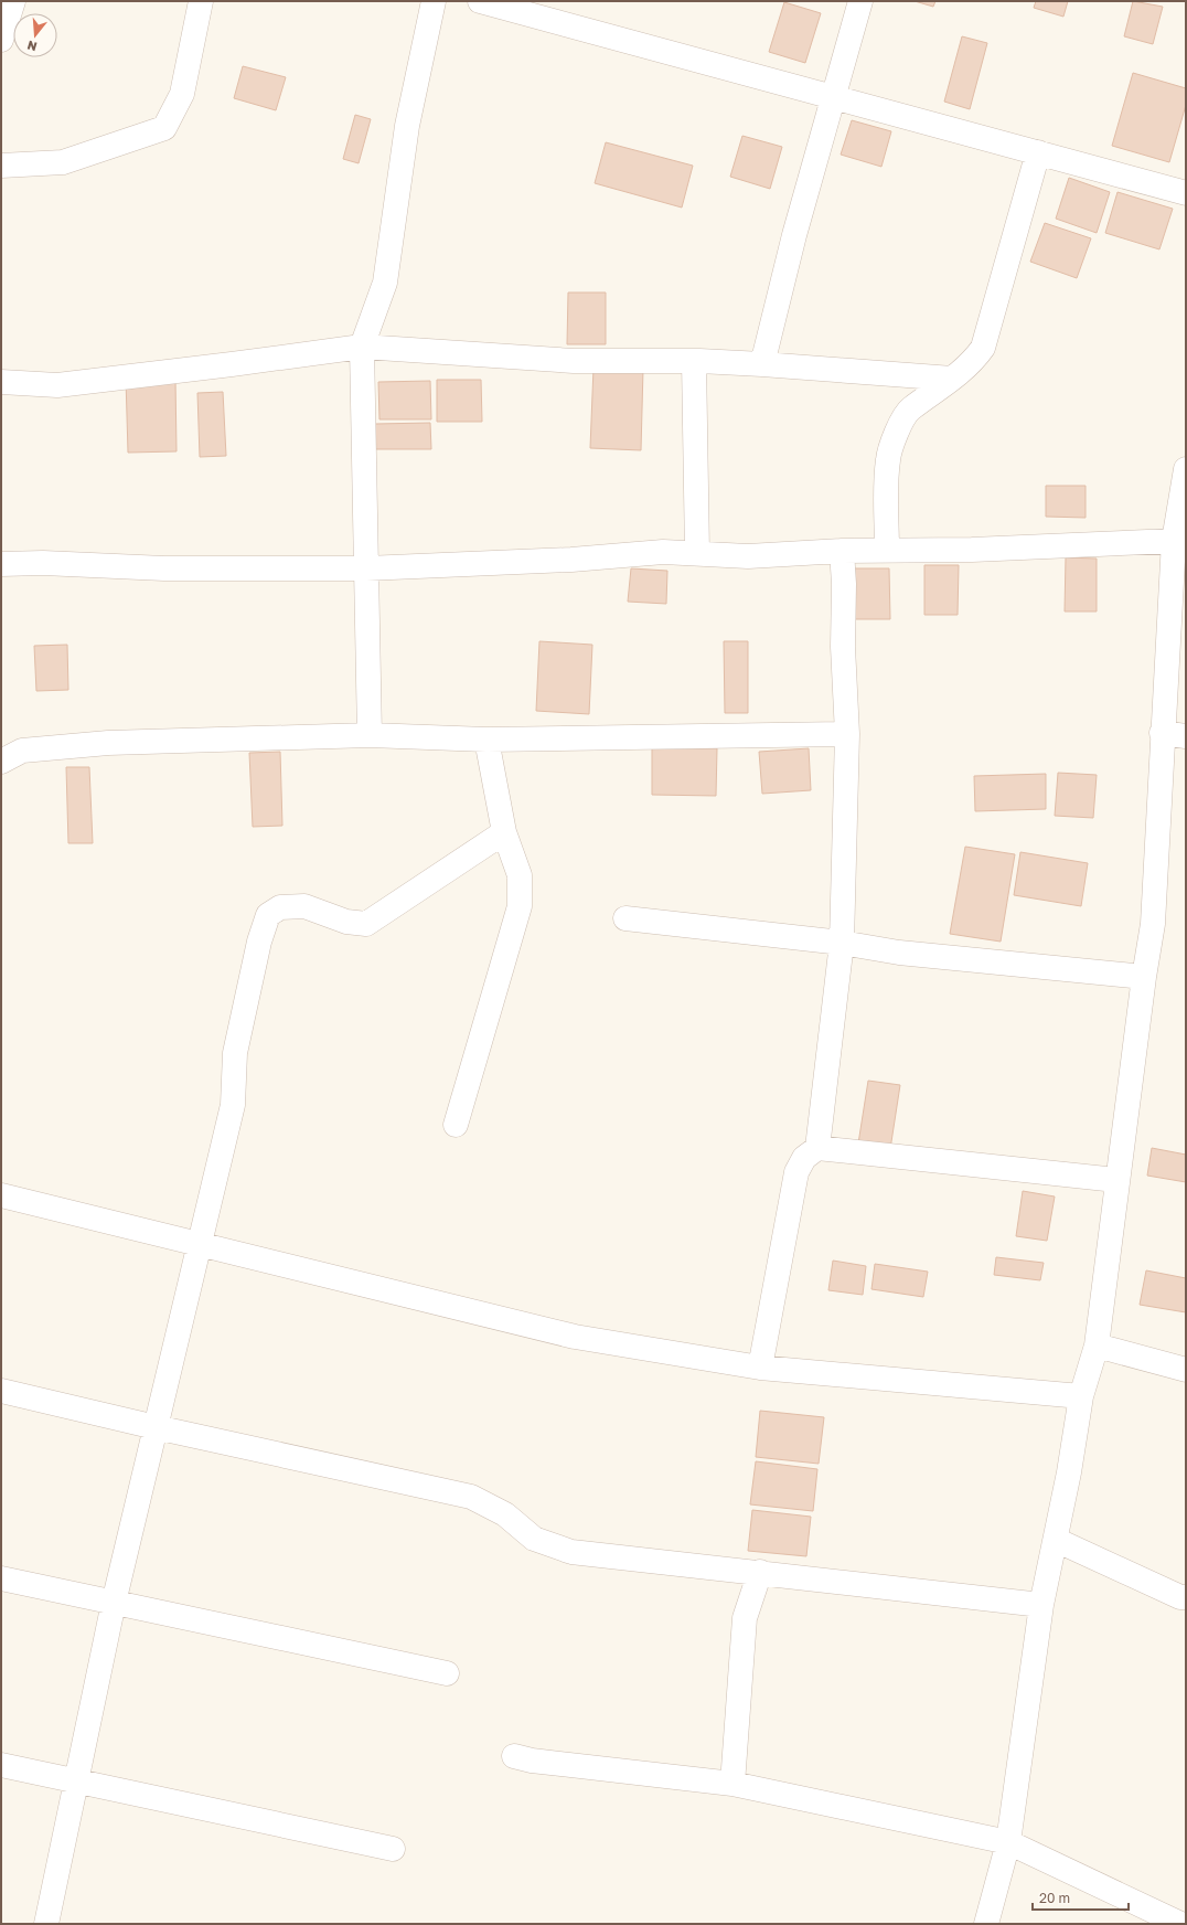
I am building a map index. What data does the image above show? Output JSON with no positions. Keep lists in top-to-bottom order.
{
  "scale_bar": "20 m",
  "north": "bottom"
}
